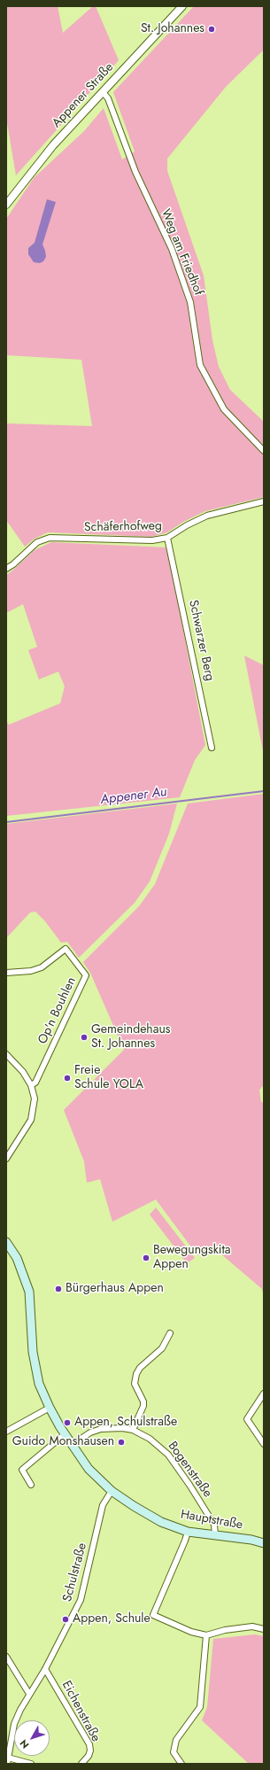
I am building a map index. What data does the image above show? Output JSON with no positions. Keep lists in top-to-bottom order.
{
  "streets": {
    "main road": ["Hauptstraße"],
    "street": [
      "Appener Straße",
      "Weg am Friedhof",
      "Schäferhofweg",
      "Schwarzer Berg",
      "Op'n Bouhlen",
      "Bogenstraße",
      "Schulstraße",
      "Eichenstraße"
    ]
  },
  "crossings": [
    ["Appener Straße", "Weg am Friedhof"],
    ["Schäferhofweg", "Schwarzer Berg"],
    ["Bogenstraße", "Hauptstraße"],
    ["Hauptstraße", "Schulstraße"],
    ["Schulstraße", "Eichenstraße"]
  ],
  "water": ["Appener Au"],
  "places": [
    "St. Johannes",
    "Gemeindehaus St. Johannes",
    "Freie Schule YOLA",
    "Bewegungskita Appen",
    "Bürgerhaus Appen",
    "Appen, Schulstraße",
    "Guido Monshausen",
    "Appen, Schule"
  ],
  "north": "bottom left"
}
